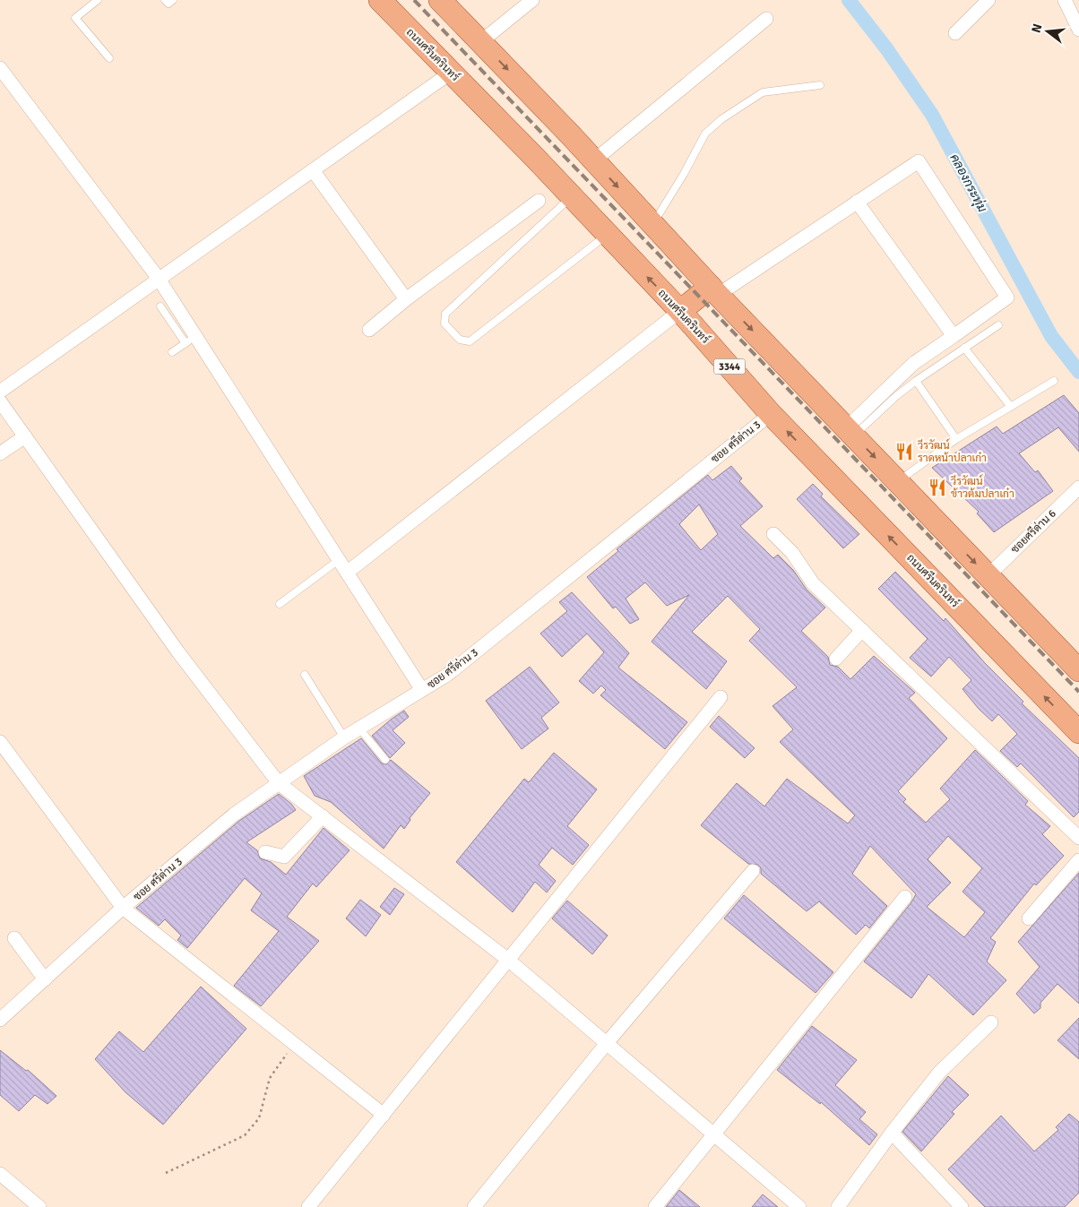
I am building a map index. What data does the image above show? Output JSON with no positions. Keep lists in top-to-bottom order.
{
  "streets": {
    "main road": ["ถนนศรีนครินทร์", "3344"],
    "street": ["ซอย ศรีด่าน 3", "ซอยศรีด่าน 6"]
  },
  "crossings": [
    ["ถนนศรีนครินทร์", "ซอย ศรีด่าน 3"]
  ],
  "water": ["คลองกระทุ่ม"],
  "places": {
    "restaurant": ["วีรวัฒน์ ราดหน้าปลาเก๋า", "วีรวัฒน์ ข้าวต้มปลาเก๋า"]
  },
  "north": "left"
}
